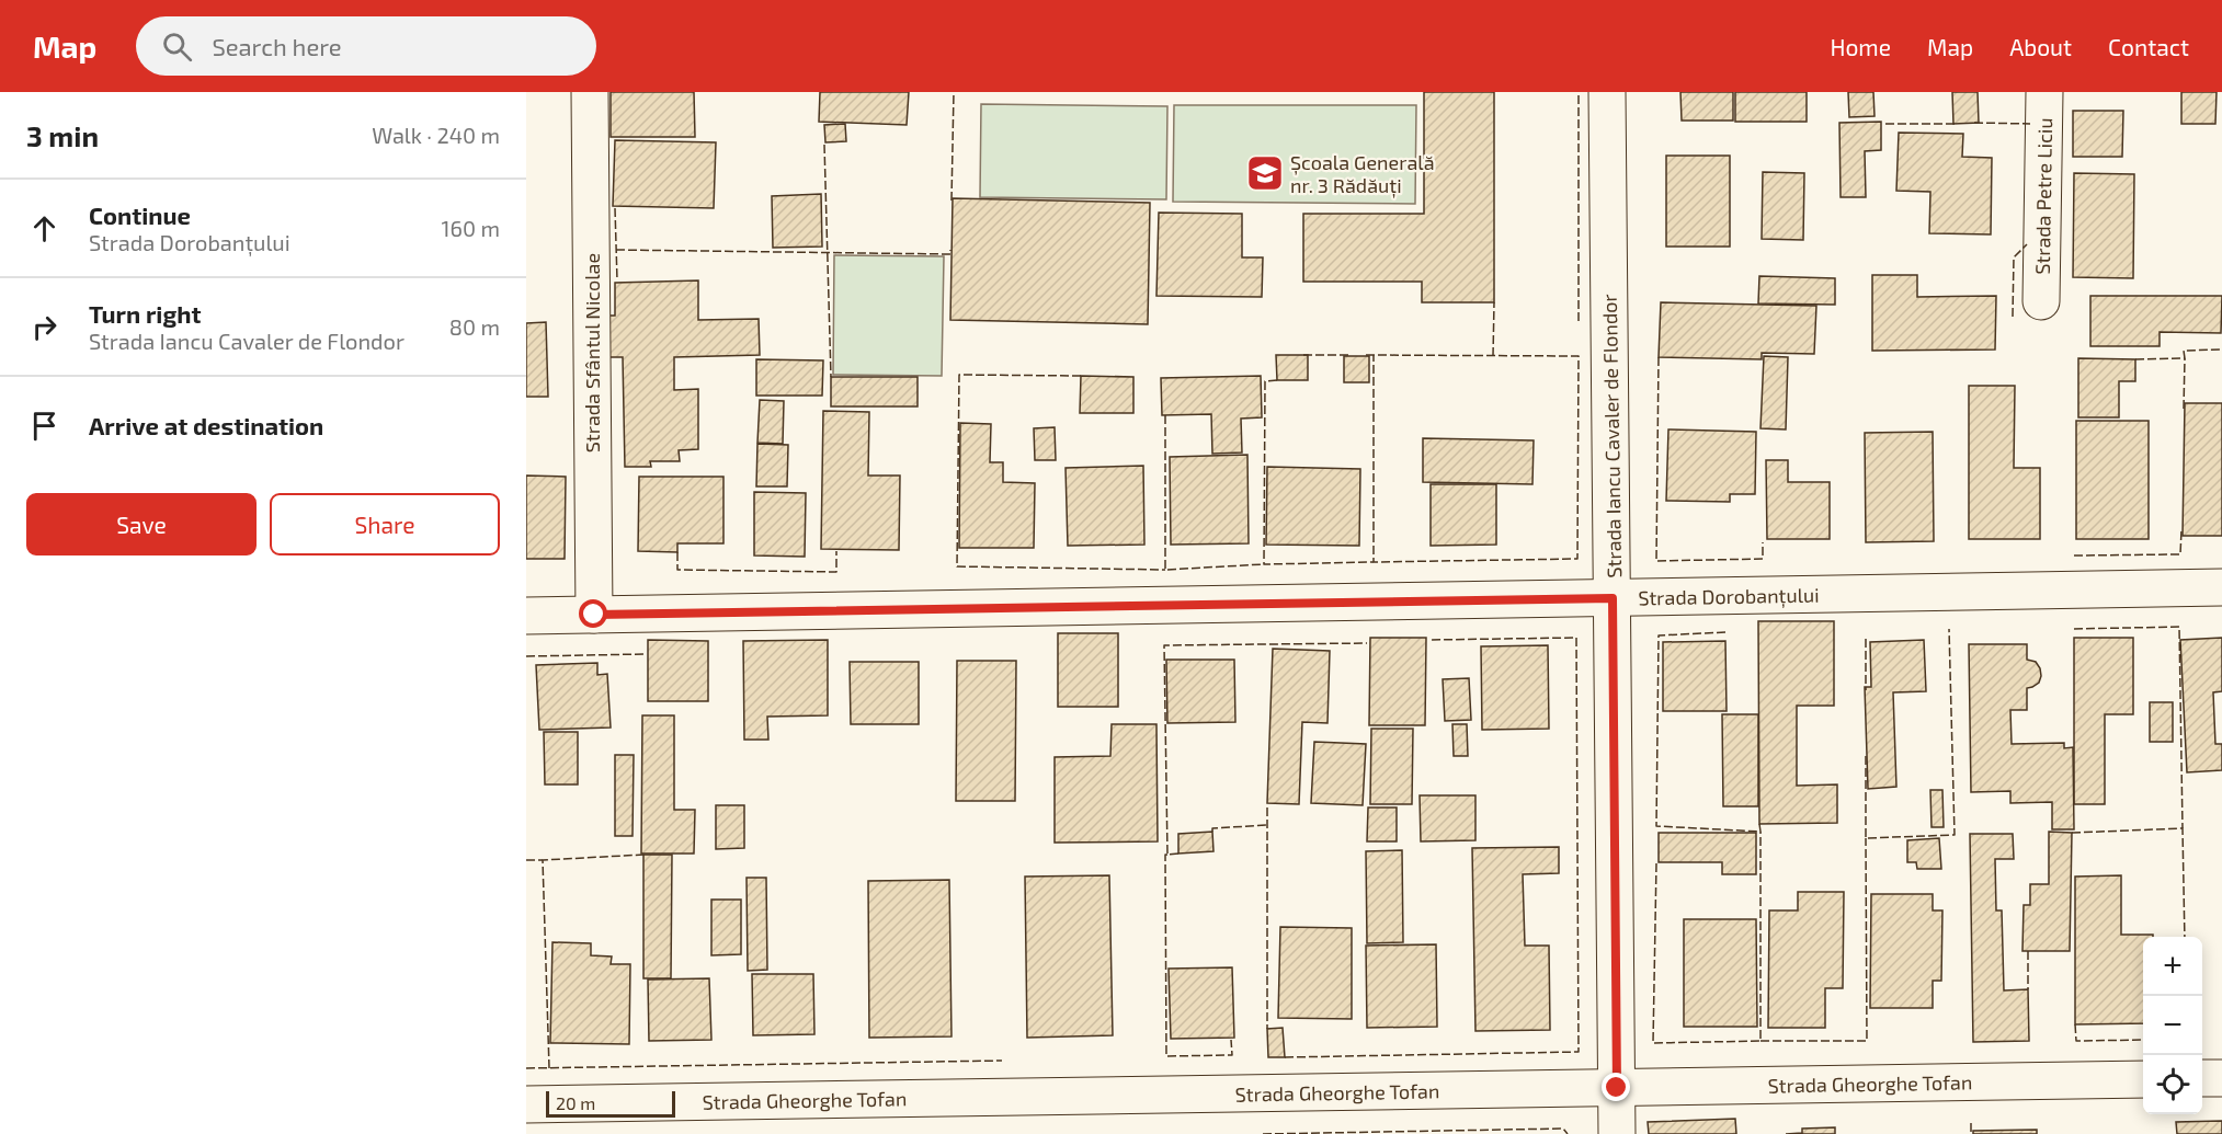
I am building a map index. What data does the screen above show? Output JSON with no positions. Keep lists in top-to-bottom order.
{
  "streets": {
    "street": [
      "Strada Petre Liciu",
      "Strada Sfântul Nicolae",
      "Strada Iancu Cavaler de Flondor",
      "Strada Dorobanțului",
      "Strada Gheorghe Tofan"
    ]
  },
  "crossings": [
    ["Strada Sfântul Nicolae", "Strada Dorobanțului"],
    ["Strada Iancu Cavaler de Flondor", "Strada Dorobanțului"],
    ["Strada Iancu Cavaler de Flondor", "Strada Gheorghe Tofan"]
  ],
  "places": {
    "school or university": ["Școala Generală nr. 3 Rădăuți"]
  },
  "scale_bar": "20 m",
  "page": {
    "header": "Map",
    "search": "Search here",
    "nav": [
      "Home",
      "Map",
      "About",
      "Contact"
    ],
    "heading": ["3 min", "Walk · 240 m"],
    "list": [
      ["Continue", "Strada Dorobanțului", "160 m"],
      ["Turn right", "Strada Iancu Cavaler de Flondor", "80 m"],
      "Arrive at destination"
    ],
    "buttons": ["Save", "Share"],
    "map_buttons": ["+", "−"],
    "scale": "20 m"
  }
}
